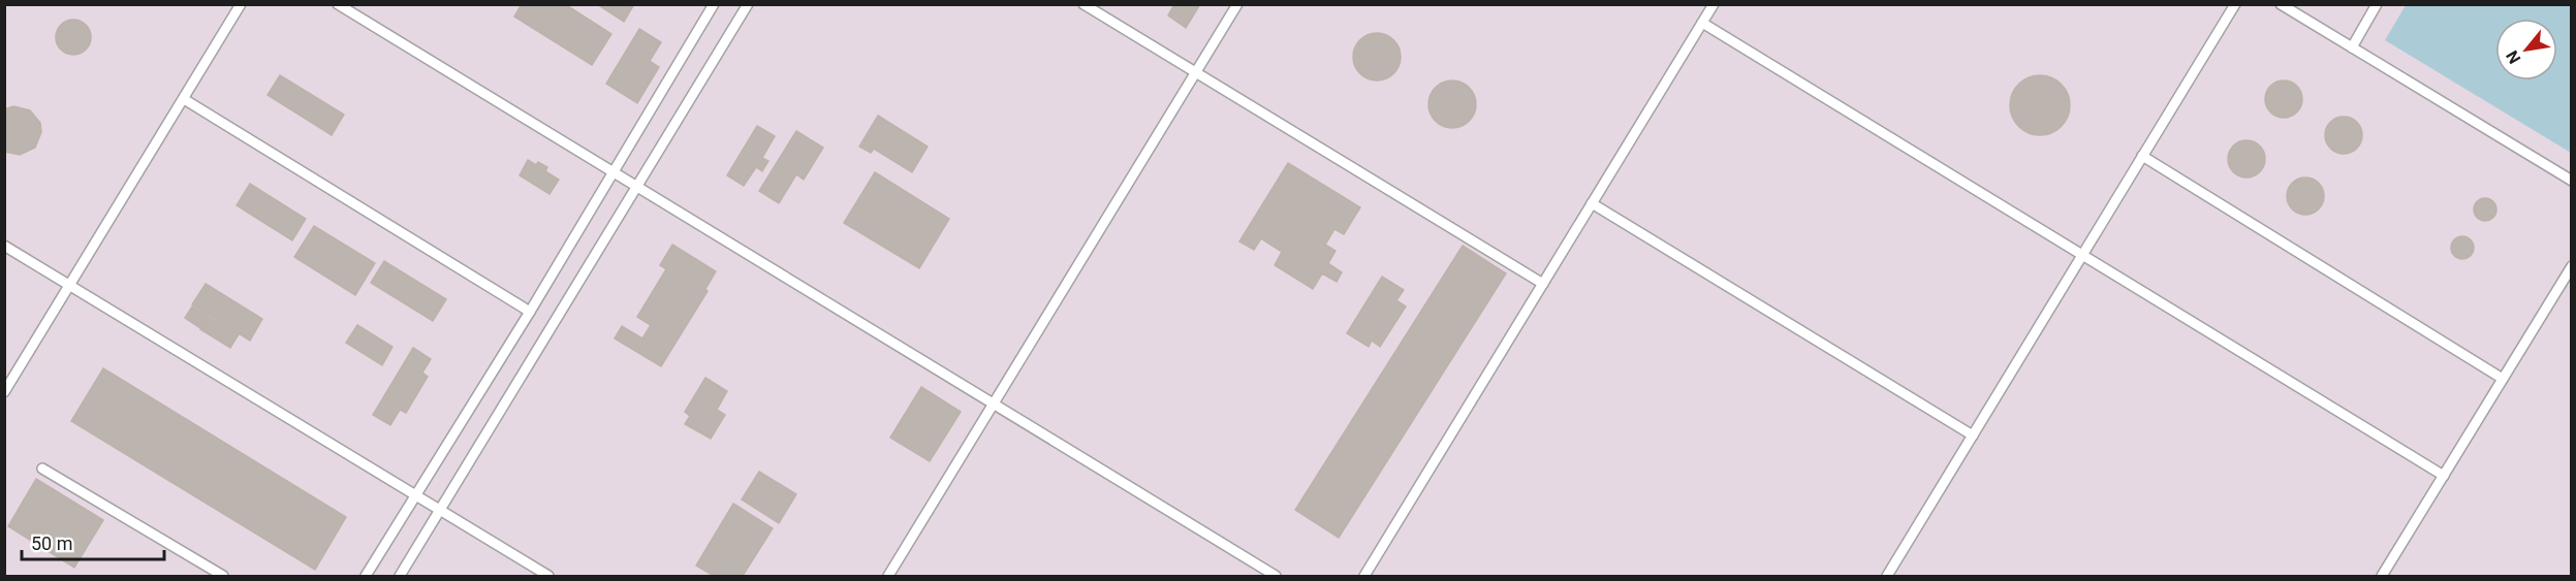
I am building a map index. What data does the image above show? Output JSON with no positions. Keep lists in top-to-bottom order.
{
  "scale_bar": "50 m",
  "north": "bottom left"
}
